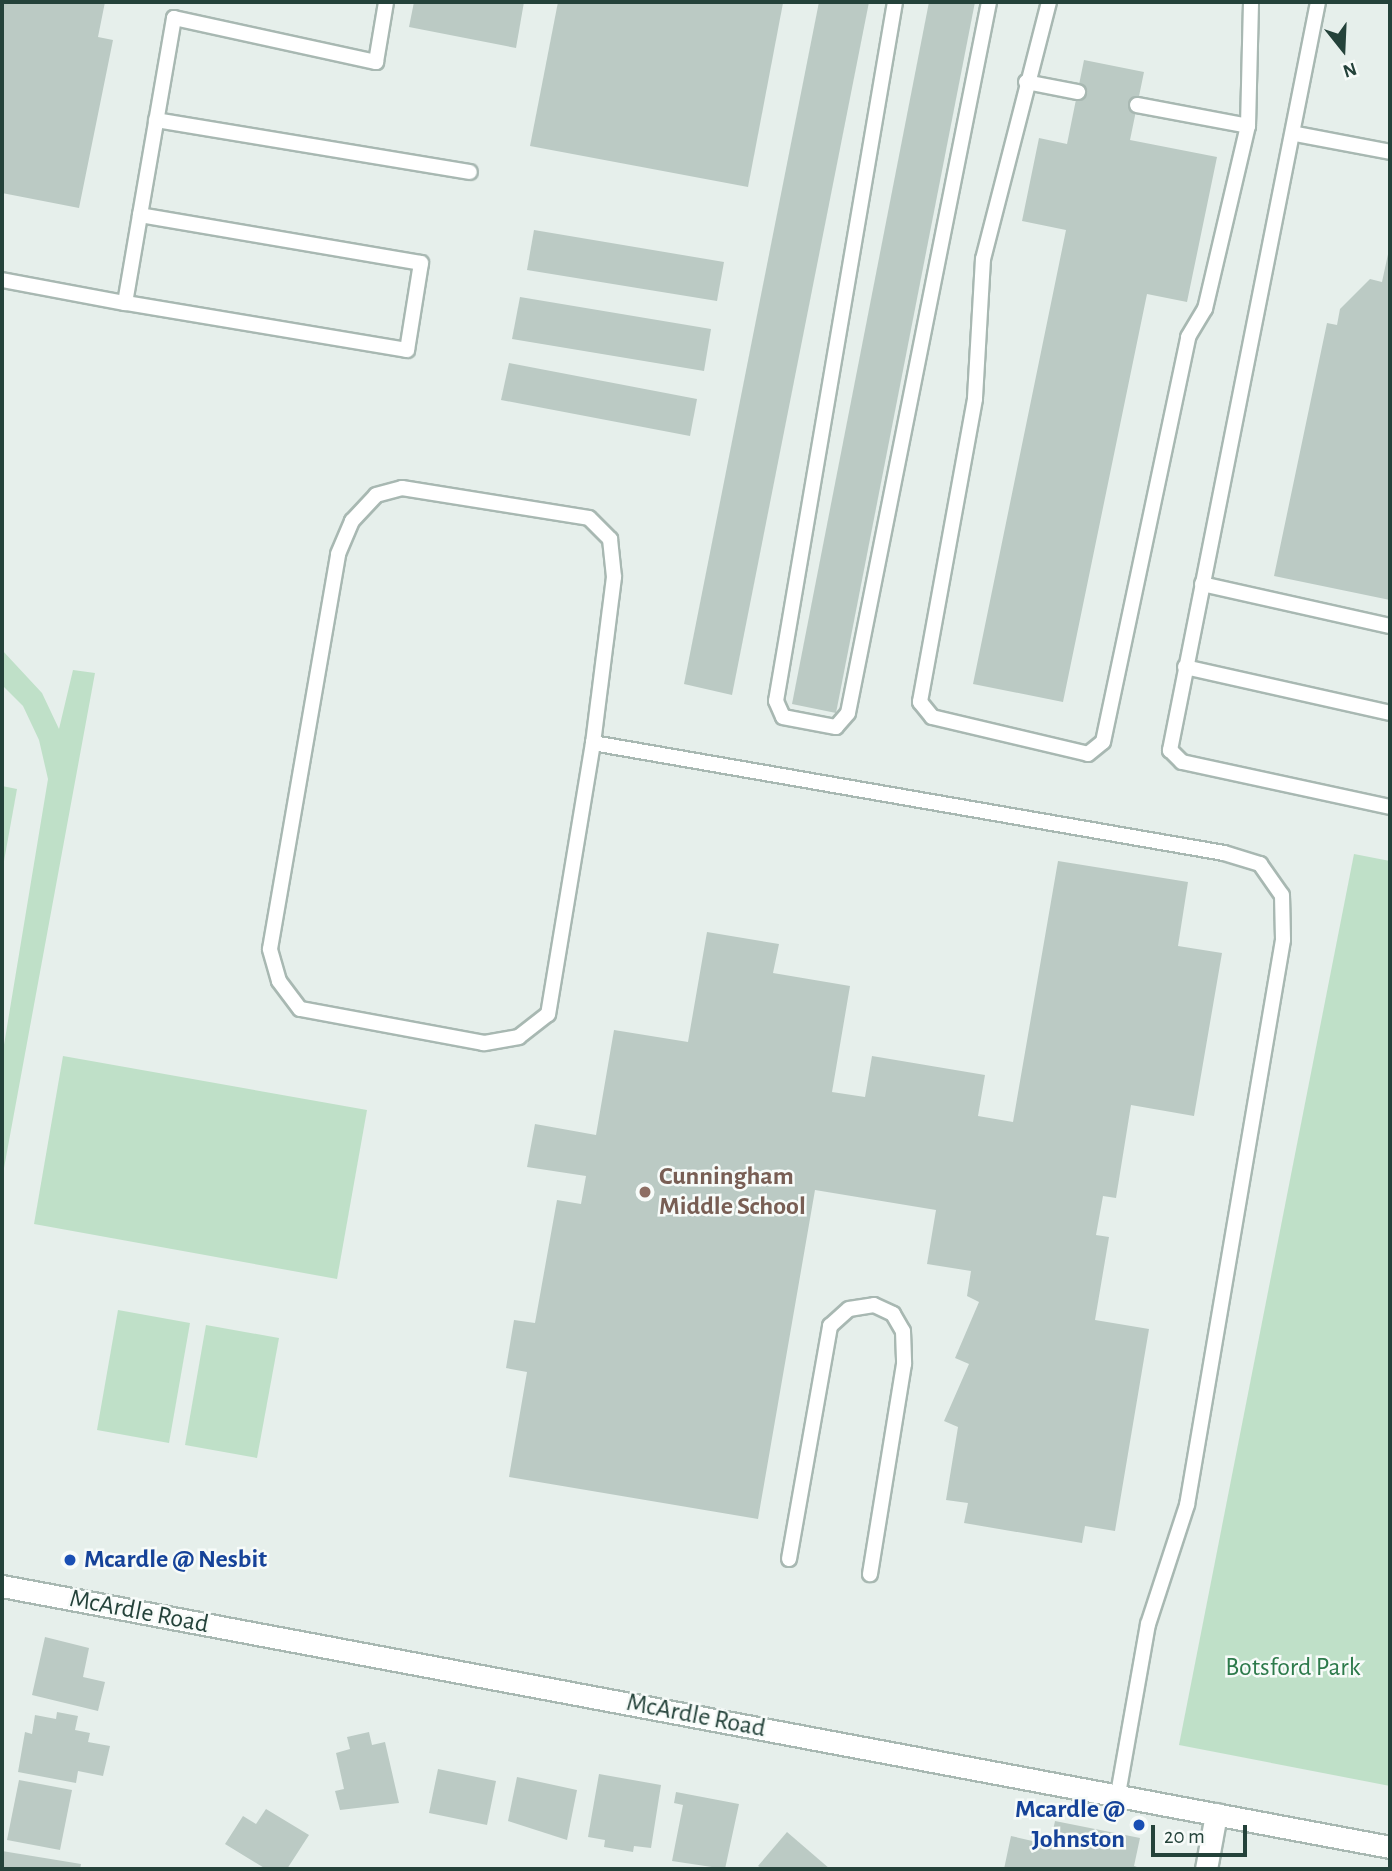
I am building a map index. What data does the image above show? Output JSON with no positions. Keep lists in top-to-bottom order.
{
  "streets": {
    "main road": ["McArdle Road"]
  },
  "parks": ["Botsford Park"],
  "places": ["Cunningham Middle School", "Mcardle @ Nesbit", "Mcardle @ Johnston"],
  "scale_bar": "20 m",
  "north": "bottom"
}
